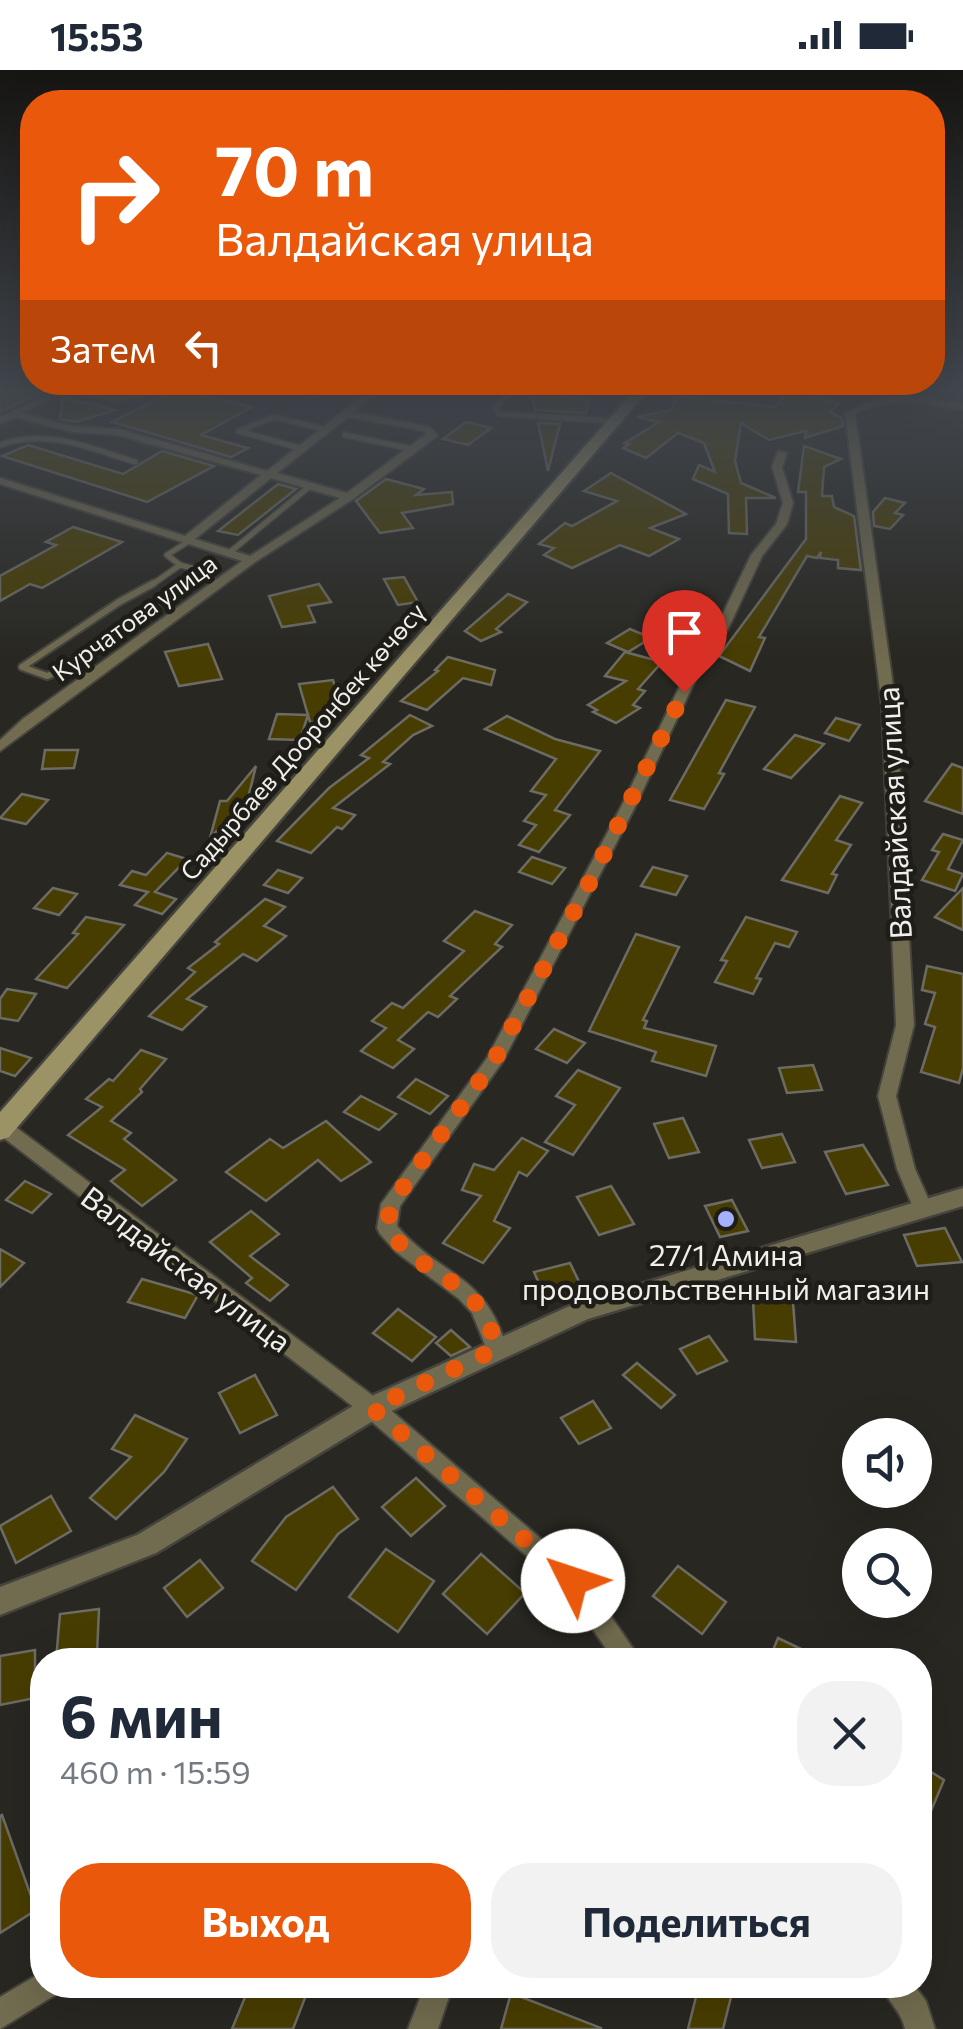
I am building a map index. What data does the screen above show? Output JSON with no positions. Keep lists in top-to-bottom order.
{
  "streets": {
    "main road": ["Садырбаев Дооронбек көчөсү"],
    "street": ["Курчатова улица", "Валдайская улица"]
  },
  "crossings": [
    ["Садырбаев Дооронбек көчөсү", "Валдайская улица"]
  ],
  "places": ["27/1 Амина продовольственный магазин"],
  "page": {
    "status": "15:53",
    "turn": ["70 m", "Валдайская улица"],
    "then": "Затем",
    "heading": ["6 мин", "460 m · 15:59"],
    "buttons": ["Выход", "Поделиться"]
  }
}
